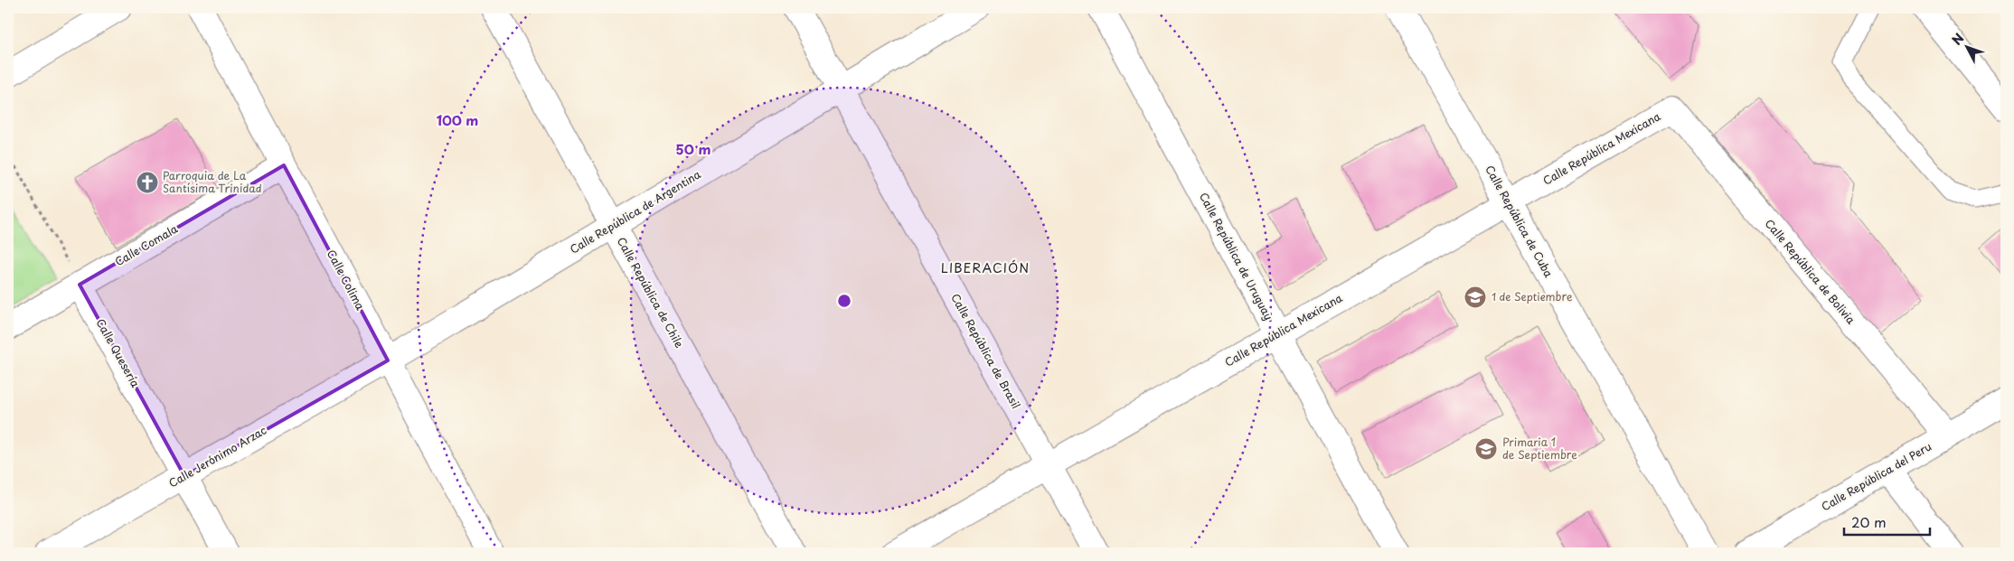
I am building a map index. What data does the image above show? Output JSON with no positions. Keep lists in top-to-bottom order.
{
  "streets": {
    "street": [
      "Calle República Mexicana",
      "Calle República de Argentina",
      "Calle República de Cuba",
      "Calle Comala",
      "Calle República de Uruguay",
      "Calle República de Bolivia",
      "Calle Colima",
      "Calle República de Chile",
      "Calle República de Brasil",
      "Calle Quesería",
      "Calle Jerónimo Arzac",
      "Calle República del Peru"
    ]
  },
  "crossings": [
    ["Calle República Mexicana", "Calle República de Cuba"],
    ["Calle República Mexicana", "Calle República de Uruguay"],
    ["Calle República Mexicana", "Calle República de Bolivia"],
    ["Calle República Mexicana", "Calle República de Brasil"],
    ["Calle República de Argentina", "Calle Colima"],
    ["Calle República de Argentina", "Calle República de Chile"],
    ["Calle República de Argentina", "Calle República de Brasil"],
    ["Calle República de Argentina", "Calle Jerónimo Arzac"],
    ["Calle Comala", "Calle Colima"],
    ["Calle Comala", "Calle Quesería"],
    ["Calle República de Bolivia", "Calle República del Peru"],
    ["Calle Colima", "Calle Jerónimo Arzac"],
    ["Calle Quesería", "Calle Jerónimo Arzac"]
  ],
  "districts": ["LIBERACIÓN"],
  "places": {
    "church": ["Parroquia de La Santísima Trinidad"],
    "school or university": ["1 de Septiembre", "Primaria 1 de Septiembre"]
  },
  "scale_bar": "20 m",
  "north": "top left",
  "rings": ["100 m", "50 m"]
}
